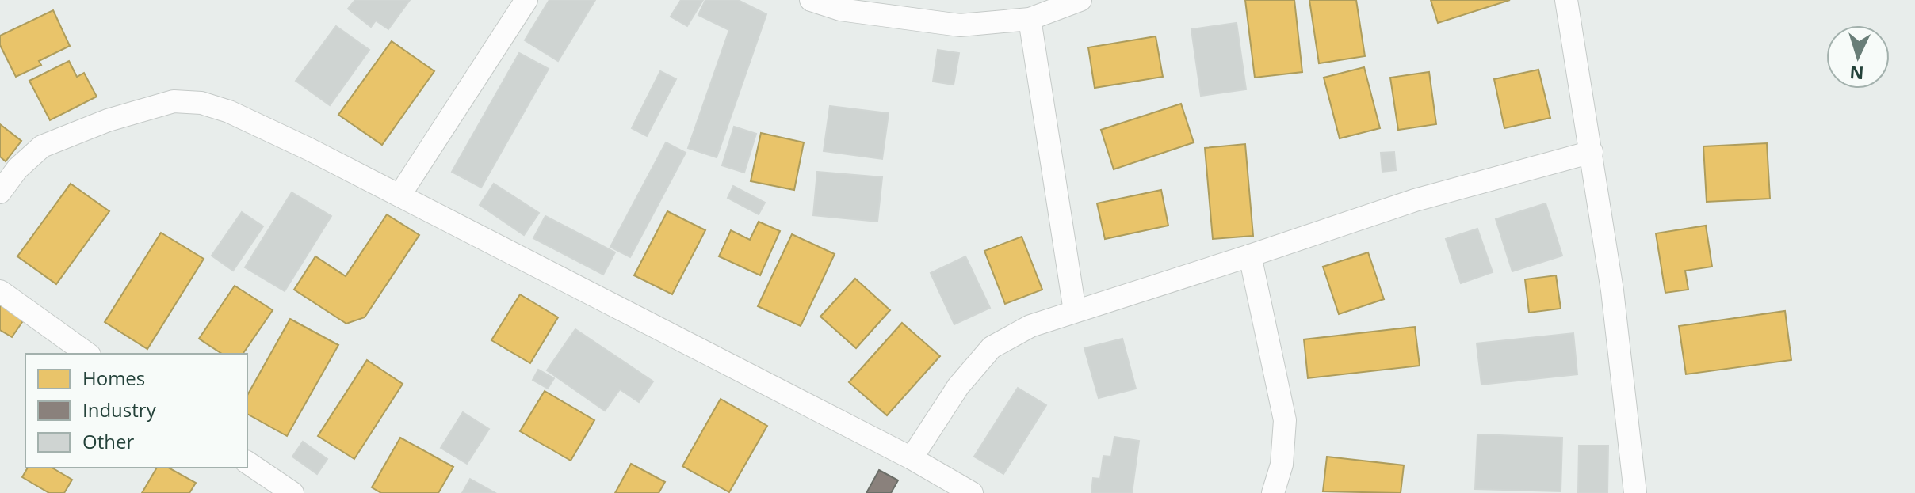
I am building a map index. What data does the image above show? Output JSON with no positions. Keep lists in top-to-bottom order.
{
  "legend": ["Homes", "Industry", "Other"],
  "north": "bottom"
}
